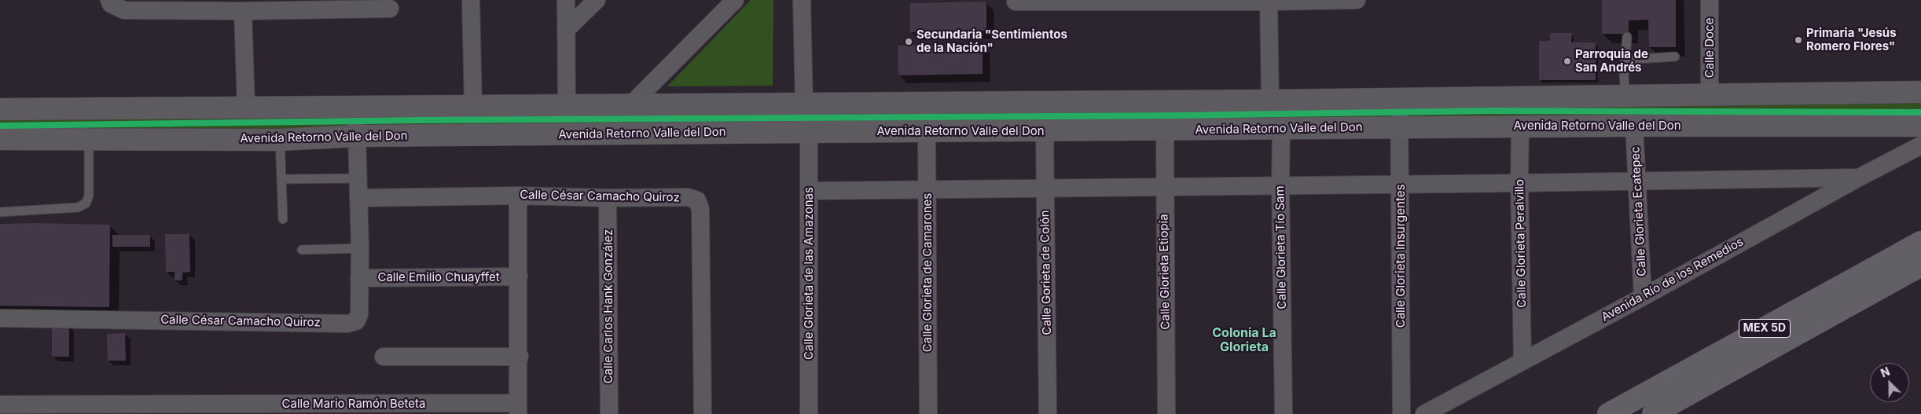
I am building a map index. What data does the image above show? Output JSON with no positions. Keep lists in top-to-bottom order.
{
  "streets": {
    "highway": ["MEX 5D"],
    "street": [
      "Calle Doce",
      "Avenida Retorno Valle del Don",
      "Calle César Camacho Quiroz",
      "Calle Glorieta Ecatepec",
      "Calle Glorieta Peralvillo",
      "Calle Glorieta Tío Sam",
      "Calle Glorieta Insurgentes",
      "Calle Glorieta Etiopía",
      "Calle Glorieta de Camarones",
      "Calle Gorieta de Colón",
      "Calle Glorieta de las Amazonas",
      "Calle Emilio Chuayffet",
      "Avenida Río de los Remedios",
      "Calle Carlos Hank González",
      "Calle Mario Ramón Beteta"
    ]
  },
  "crossings": [
    ["Avenida Retorno Valle del Don", "Calle César Camacho Quiroz"],
    ["Avenida Retorno Valle del Don", "Calle Glorieta Ecatepec"],
    ["Avenida Retorno Valle del Don", "Calle Glorieta Peralvillo"],
    ["Avenida Retorno Valle del Don", "Calle Glorieta Tío Sam"],
    ["Avenida Retorno Valle del Don", "Calle Glorieta Insurgentes"],
    ["Avenida Retorno Valle del Don", "Calle Glorieta Etiopía"],
    ["Avenida Retorno Valle del Don", "Calle Glorieta de Camarones"],
    ["Avenida Retorno Valle del Don", "Calle Gorieta de Colón"],
    ["Avenida Retorno Valle del Don", "Calle Glorieta de las Amazonas"],
    ["Calle César Camacho Quiroz", "Calle Emilio Chuayffet"],
    ["Calle César Camacho Quiroz", "Calle Carlos Hank González"],
    ["Calle Glorieta Ecatepec", "Avenida Río de los Remedios"],
    ["Calle Glorieta Peralvillo", "Avenida Río de los Remedios"]
  ],
  "districts": ["Colonia La Glorieta"],
  "places": ["Primaria \"Jesús Romero Flores\"", "Secundaria \"Sentimientos de la Nación\"", "Parroquia de San Andrés"],
  "north": "top left"
}
